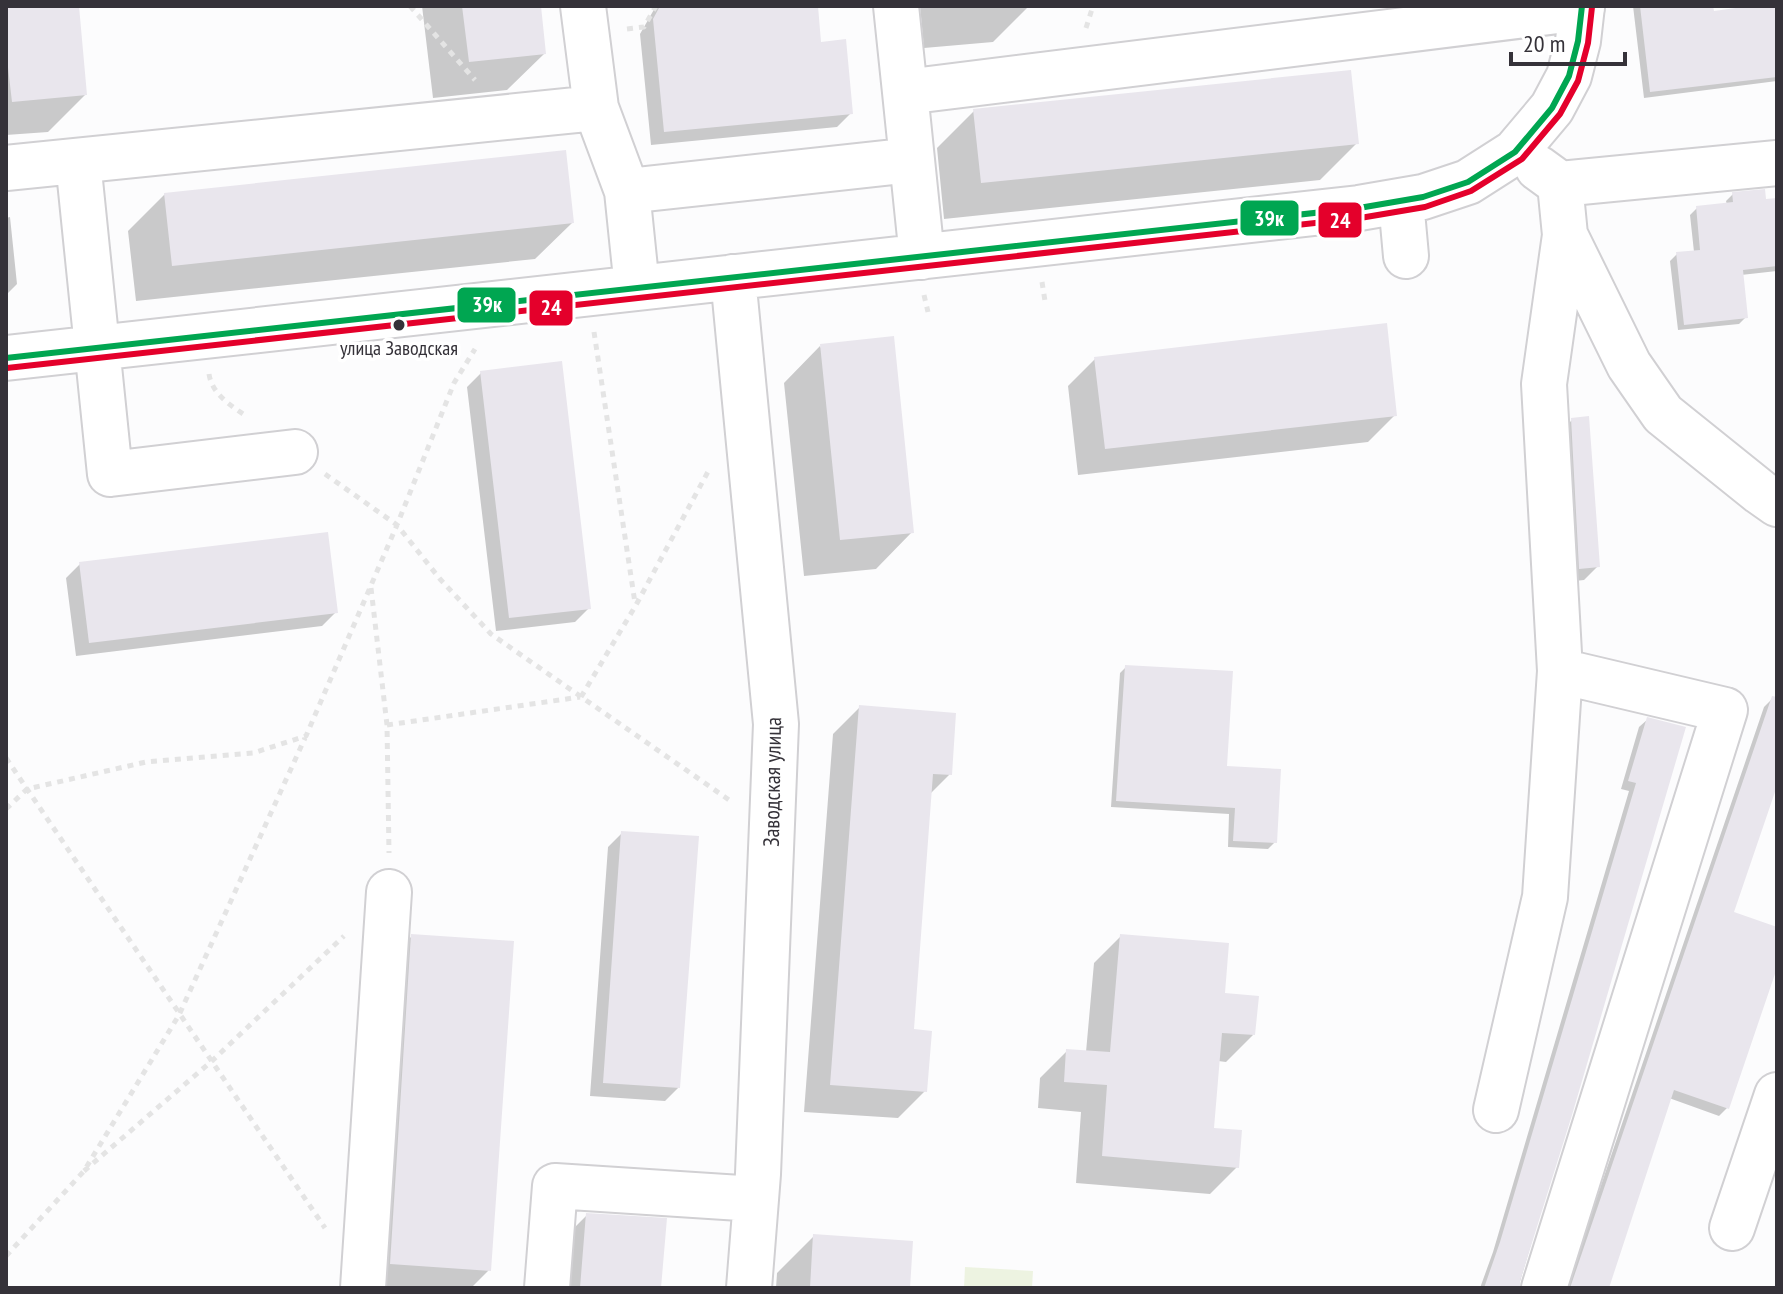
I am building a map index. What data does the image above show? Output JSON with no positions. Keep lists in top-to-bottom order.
{
  "streets": {
    "street": ["Заводская улица"]
  },
  "places": ["улица Заводская"],
  "lines": ["transit line 39к", "transit line 24"],
  "scale_bar": "20 m"
}
